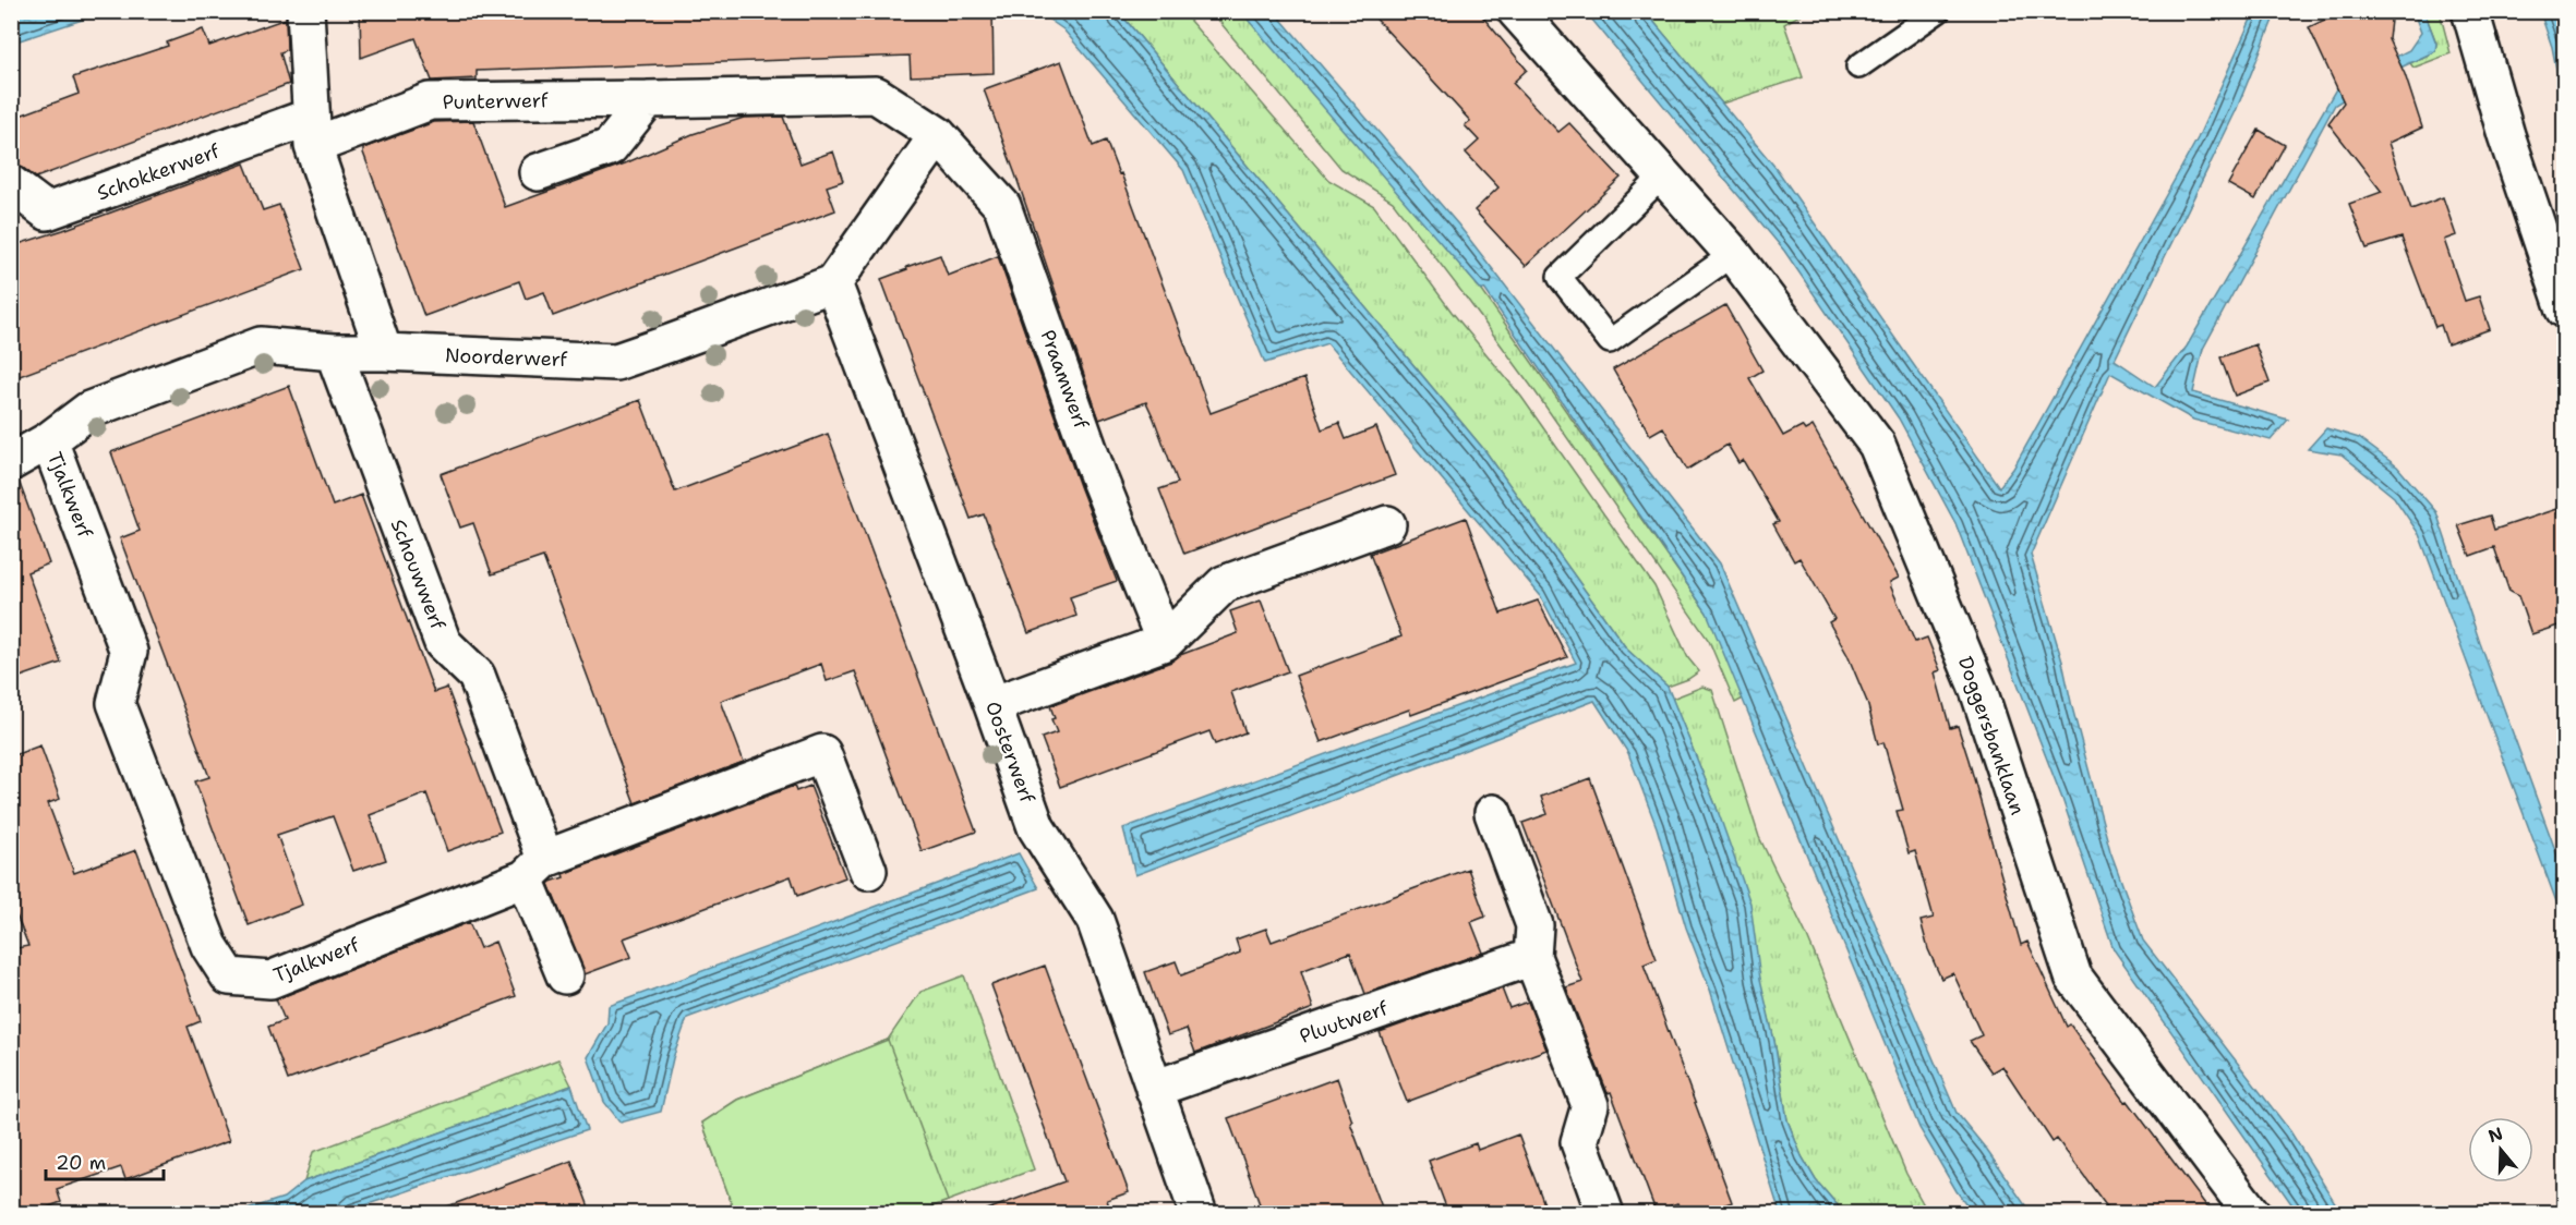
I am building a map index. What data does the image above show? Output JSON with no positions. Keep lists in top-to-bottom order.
{
  "streets": {
    "street": [
      "Punterwerf",
      "Schokkerwerf",
      "Noorderwerf",
      "Praamwerf",
      "Tjalkwerf",
      "Schouwwerf",
      "Doggersbanklaan",
      "Oosterwerf",
      "Pluutwerf"
    ]
  },
  "crossings": [
    ["Punterwerf", "Schokkerwerf"],
    ["Punterwerf", "Praamwerf"],
    ["Noorderwerf", "Tjalkwerf"],
    ["Noorderwerf", "Schouwwerf"],
    ["Noorderwerf", "Oosterwerf"],
    ["Tjalkwerf", "Schouwwerf"],
    ["Oosterwerf", "Pluutwerf"]
  ],
  "scale_bar": "20 m",
  "north": "top"
}
